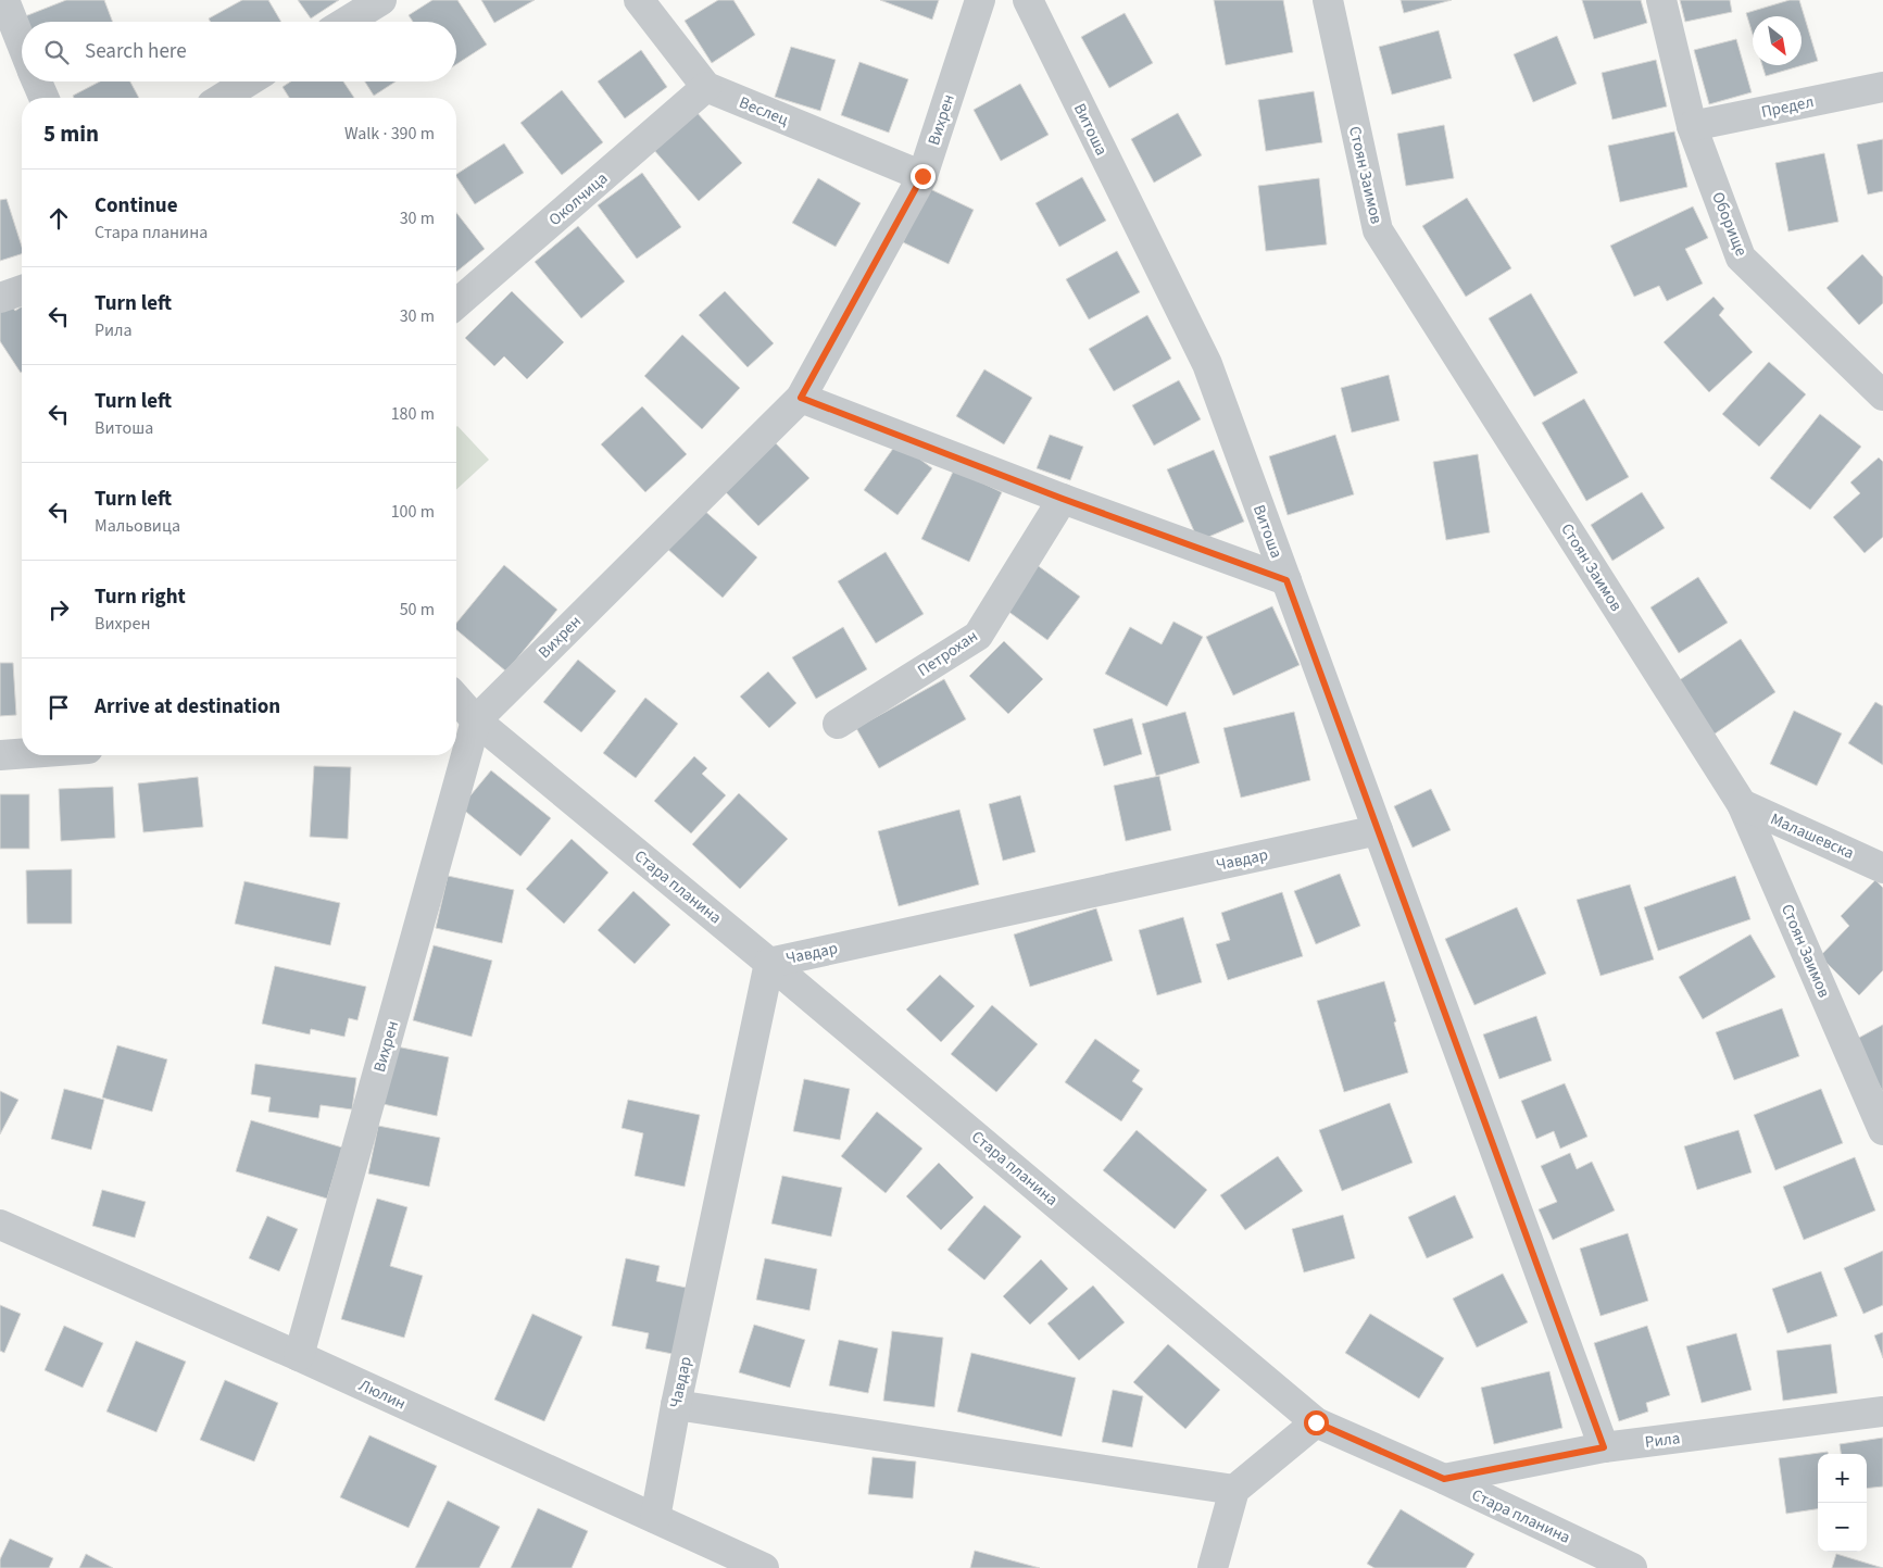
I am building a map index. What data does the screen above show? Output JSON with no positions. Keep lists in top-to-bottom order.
{
  "streets": {
    "street": [
      "Предел",
      "Веслец",
      "Вихрен",
      "Витоша",
      "Стоян Заимов",
      "Околчица",
      "Оборище",
      "Петрохан",
      "Малашевска",
      "Чавдар",
      "Стара планина",
      "Люлин",
      "Рила"
    ]
  },
  "crossings": [
    ["Предел", "Оборище"],
    ["Веслец", "Вихрен"],
    ["Веслец", "Околчица"],
    ["Вихрен", "Стара планина"],
    ["Вихрен", "Люлин"],
    ["Витоша", "Чавдар"],
    ["Витоша", "Рила"],
    ["Стоян Заимов", "Малашевска"],
    ["Чавдар", "Стара планина"],
    ["Чавдар", "Люлин"],
    ["Стара планина", "Рила"]
  ],
  "north": "bottom right",
  "page": {
    "search": "Search here",
    "heading": ["5 min", "Walk · 390 m"],
    "list": [
      ["Continue", "Стара планина", "30 m"],
      ["Turn left", "Рила", "30 m"],
      ["Turn left", "Витоша", "180 m"],
      ["Turn left", "Мальовица", "100 m"],
      ["Turn right", "Вихрен", "50 m"],
      "Arrive at destination"
    ],
    "map_buttons": ["+", "−"]
  }
}
